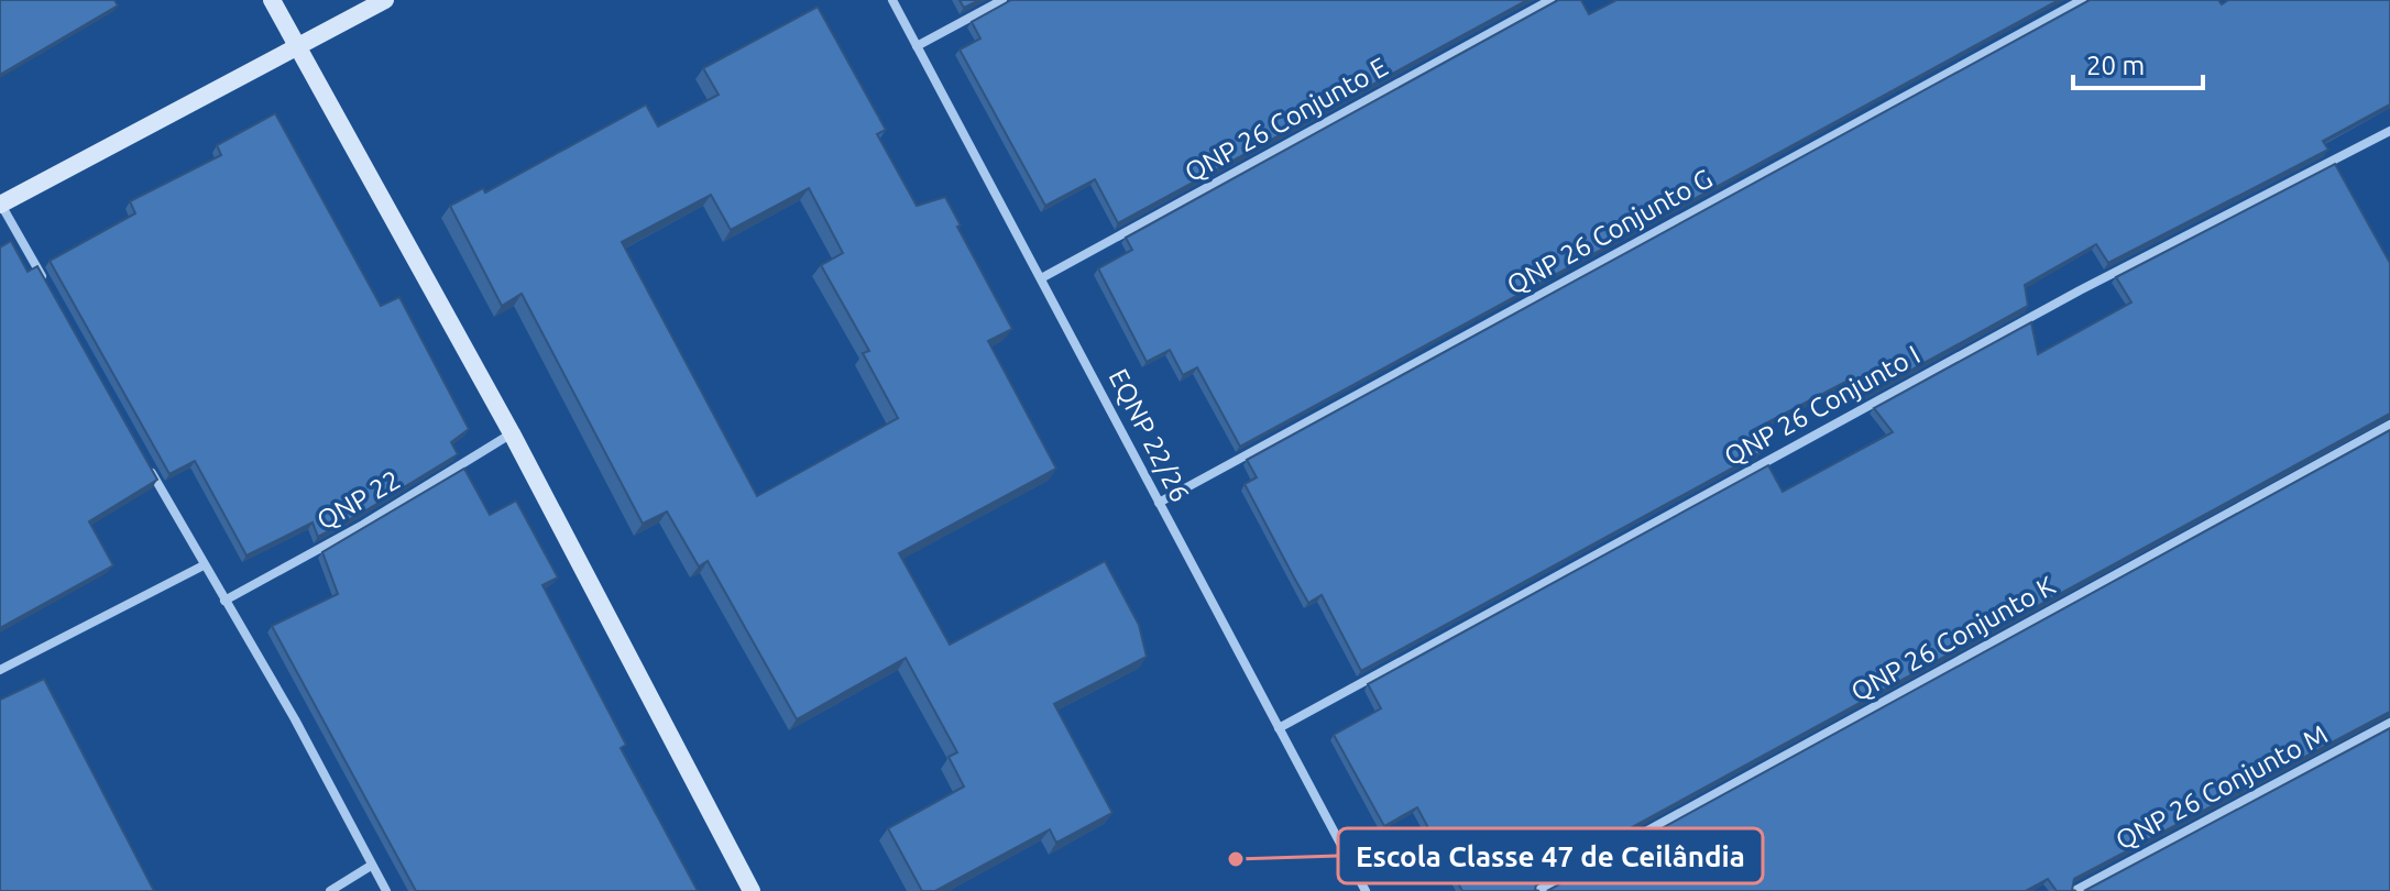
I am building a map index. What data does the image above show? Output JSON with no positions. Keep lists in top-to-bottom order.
{
  "streets": {
    "street": [
      "QNP 26 Conjunto E",
      "QNP 26 Conjunto G",
      "QNP 26 Conjunto I",
      "EQNP 22/26",
      "QNP 22",
      "QNP 26 Conjunto K",
      "QNP 26 Conjunto M"
    ]
  },
  "crossings": [
    ["QNP 26 Conjunto E", "EQNP 22/26"],
    ["QNP 26 Conjunto G", "EQNP 22/26"],
    ["QNP 26 Conjunto I", "EQNP 22/26"]
  ],
  "places": ["Escola Classe 47 de Ceilândia"],
  "scale_bar": "20 m"
}
